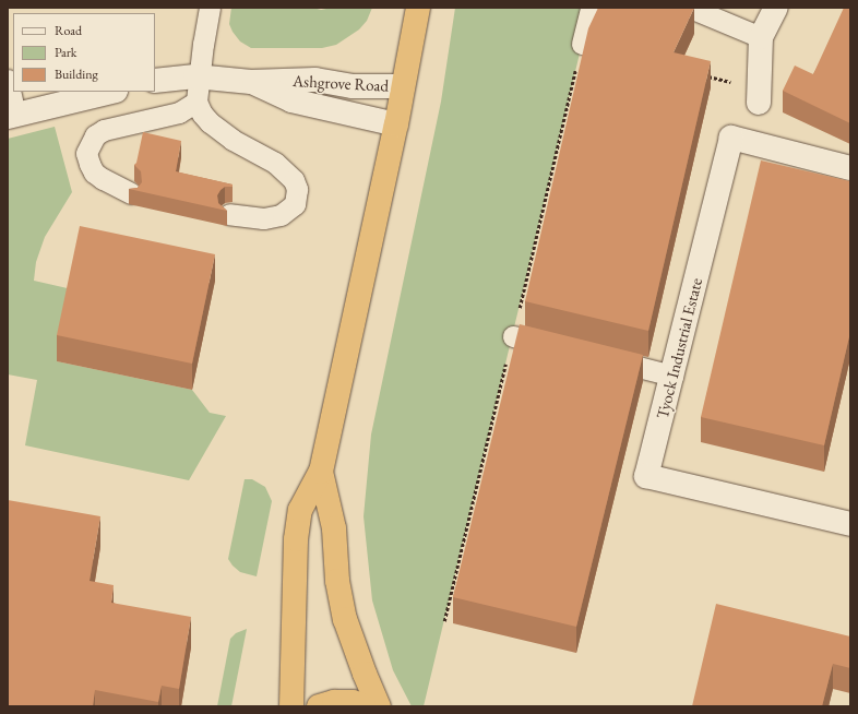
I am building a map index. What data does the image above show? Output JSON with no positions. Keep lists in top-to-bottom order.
{
  "streets": {
    "street": ["Ashgrove Road", "Tyock Industrial Estate"]
  },
  "legend": ["Road", "Park", "Building"]
}
